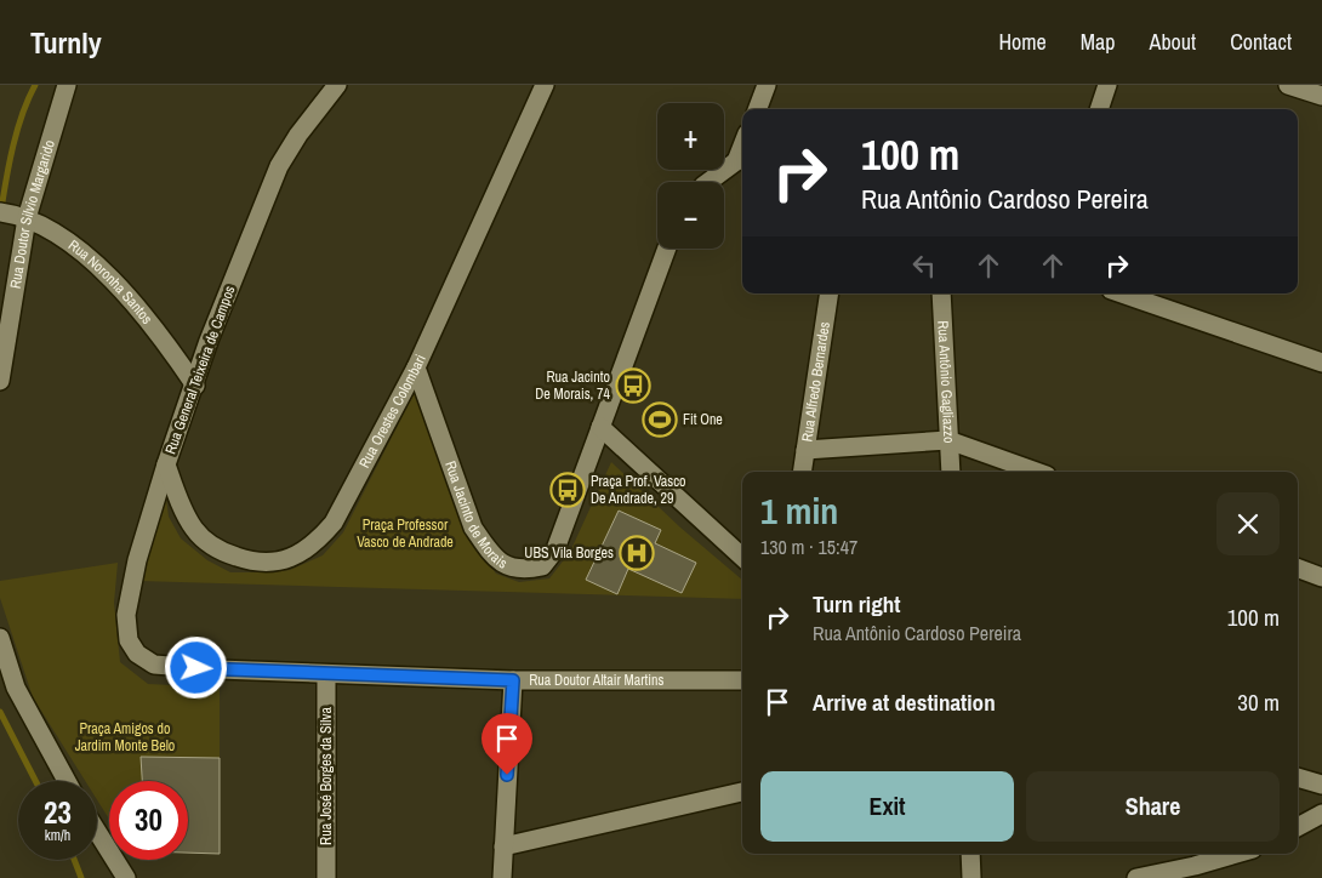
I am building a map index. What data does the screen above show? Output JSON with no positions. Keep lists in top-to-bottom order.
{
  "streets": {
    "street": [
      "Rua Doutor Silvio Margarido",
      "Rua Noronha Santos",
      "Rua General Teixeira de Campos",
      "Rua Alfredo Bernardes",
      "Rua Antônio Gagliazzo",
      "Rua Orestes Colombari",
      "Rua Jacinto de Morais",
      "Rua Doutor Altair Martins",
      "Rua José Borges da Silva"
    ]
  },
  "crossings": [
    ["Rua Doutor Silvio Margarido", "Rua Noronha Santos"],
    ["Rua Noronha Santos", "Rua General Teixeira de Campos"],
    ["Rua General Teixeira de Campos", "Rua Orestes Colombari"],
    ["Rua General Teixeira de Campos", "Rua Doutor Altair Martins"],
    ["Rua Orestes Colombari", "Rua Jacinto de Morais"],
    ["Rua Doutor Altair Martins", "Rua José Borges da Silva"]
  ],
  "parks": ["Praça Professor Vasco de Andrade", "Praça Amigos do Jardim Monte Belo"],
  "places": {
    "bus stop": ["Rua Jacinto De Morais, 74", "Praça Prof. Vasco De Andrade, 29"],
    "sports": ["Fit One"],
    "hospital": ["UBS Vila Borges"]
  },
  "page": {
    "header": "Turnly",
    "nav": [
      "Home",
      "Map",
      "About",
      "Contact"
    ],
    "map_buttons": ["+", "−"],
    "turn": ["100 m", "Rua Antônio Cardoso Pereira"],
    "heading": ["1 min", "130 m · 15:47"],
    "list": [
      {
        "name": "Turn right",
        "note": "Rua Antônio Cardoso Pereira",
        "value": "100 m"
      },
      {
        "name": "Arrive at destination",
        "value": "30 m"
      }
    ],
    "buttons": ["Exit", "Share"],
    "speed": "23 km/h",
    "limit": "30"
  }
}
